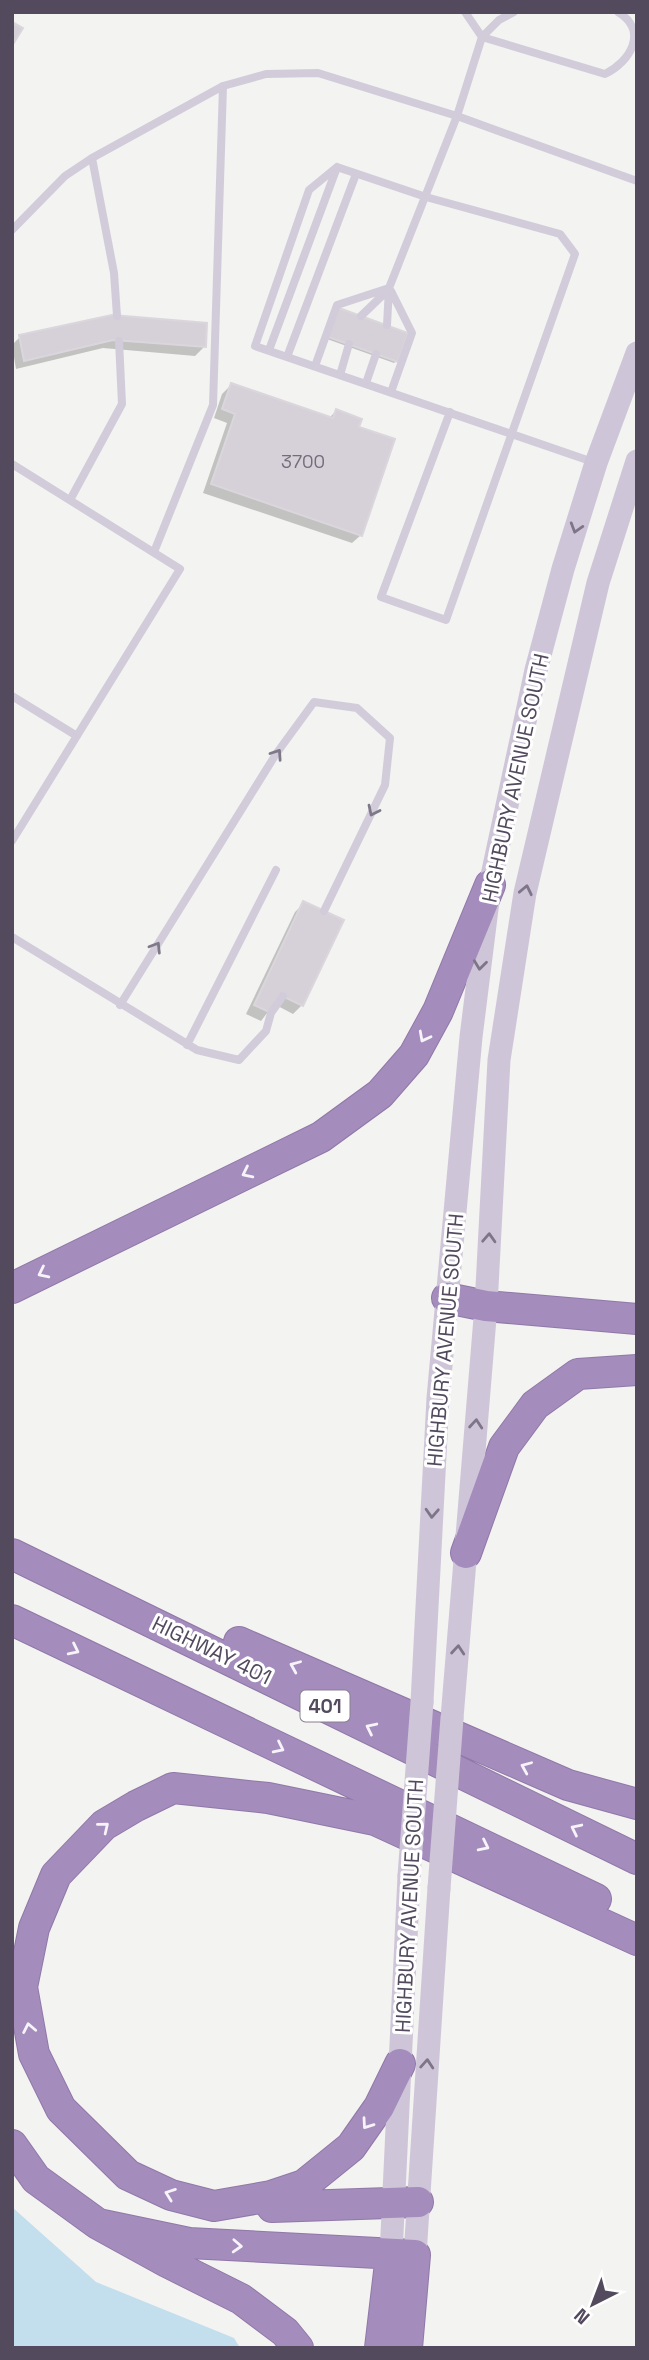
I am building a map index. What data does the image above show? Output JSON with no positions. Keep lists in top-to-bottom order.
{
  "streets": {
    "highway": ["HIGHBURY AVENUE SOUTH", "HIGHWAY 401", "401"]
  },
  "house_numbers": ["3700"],
  "north": "bottom left"
}
